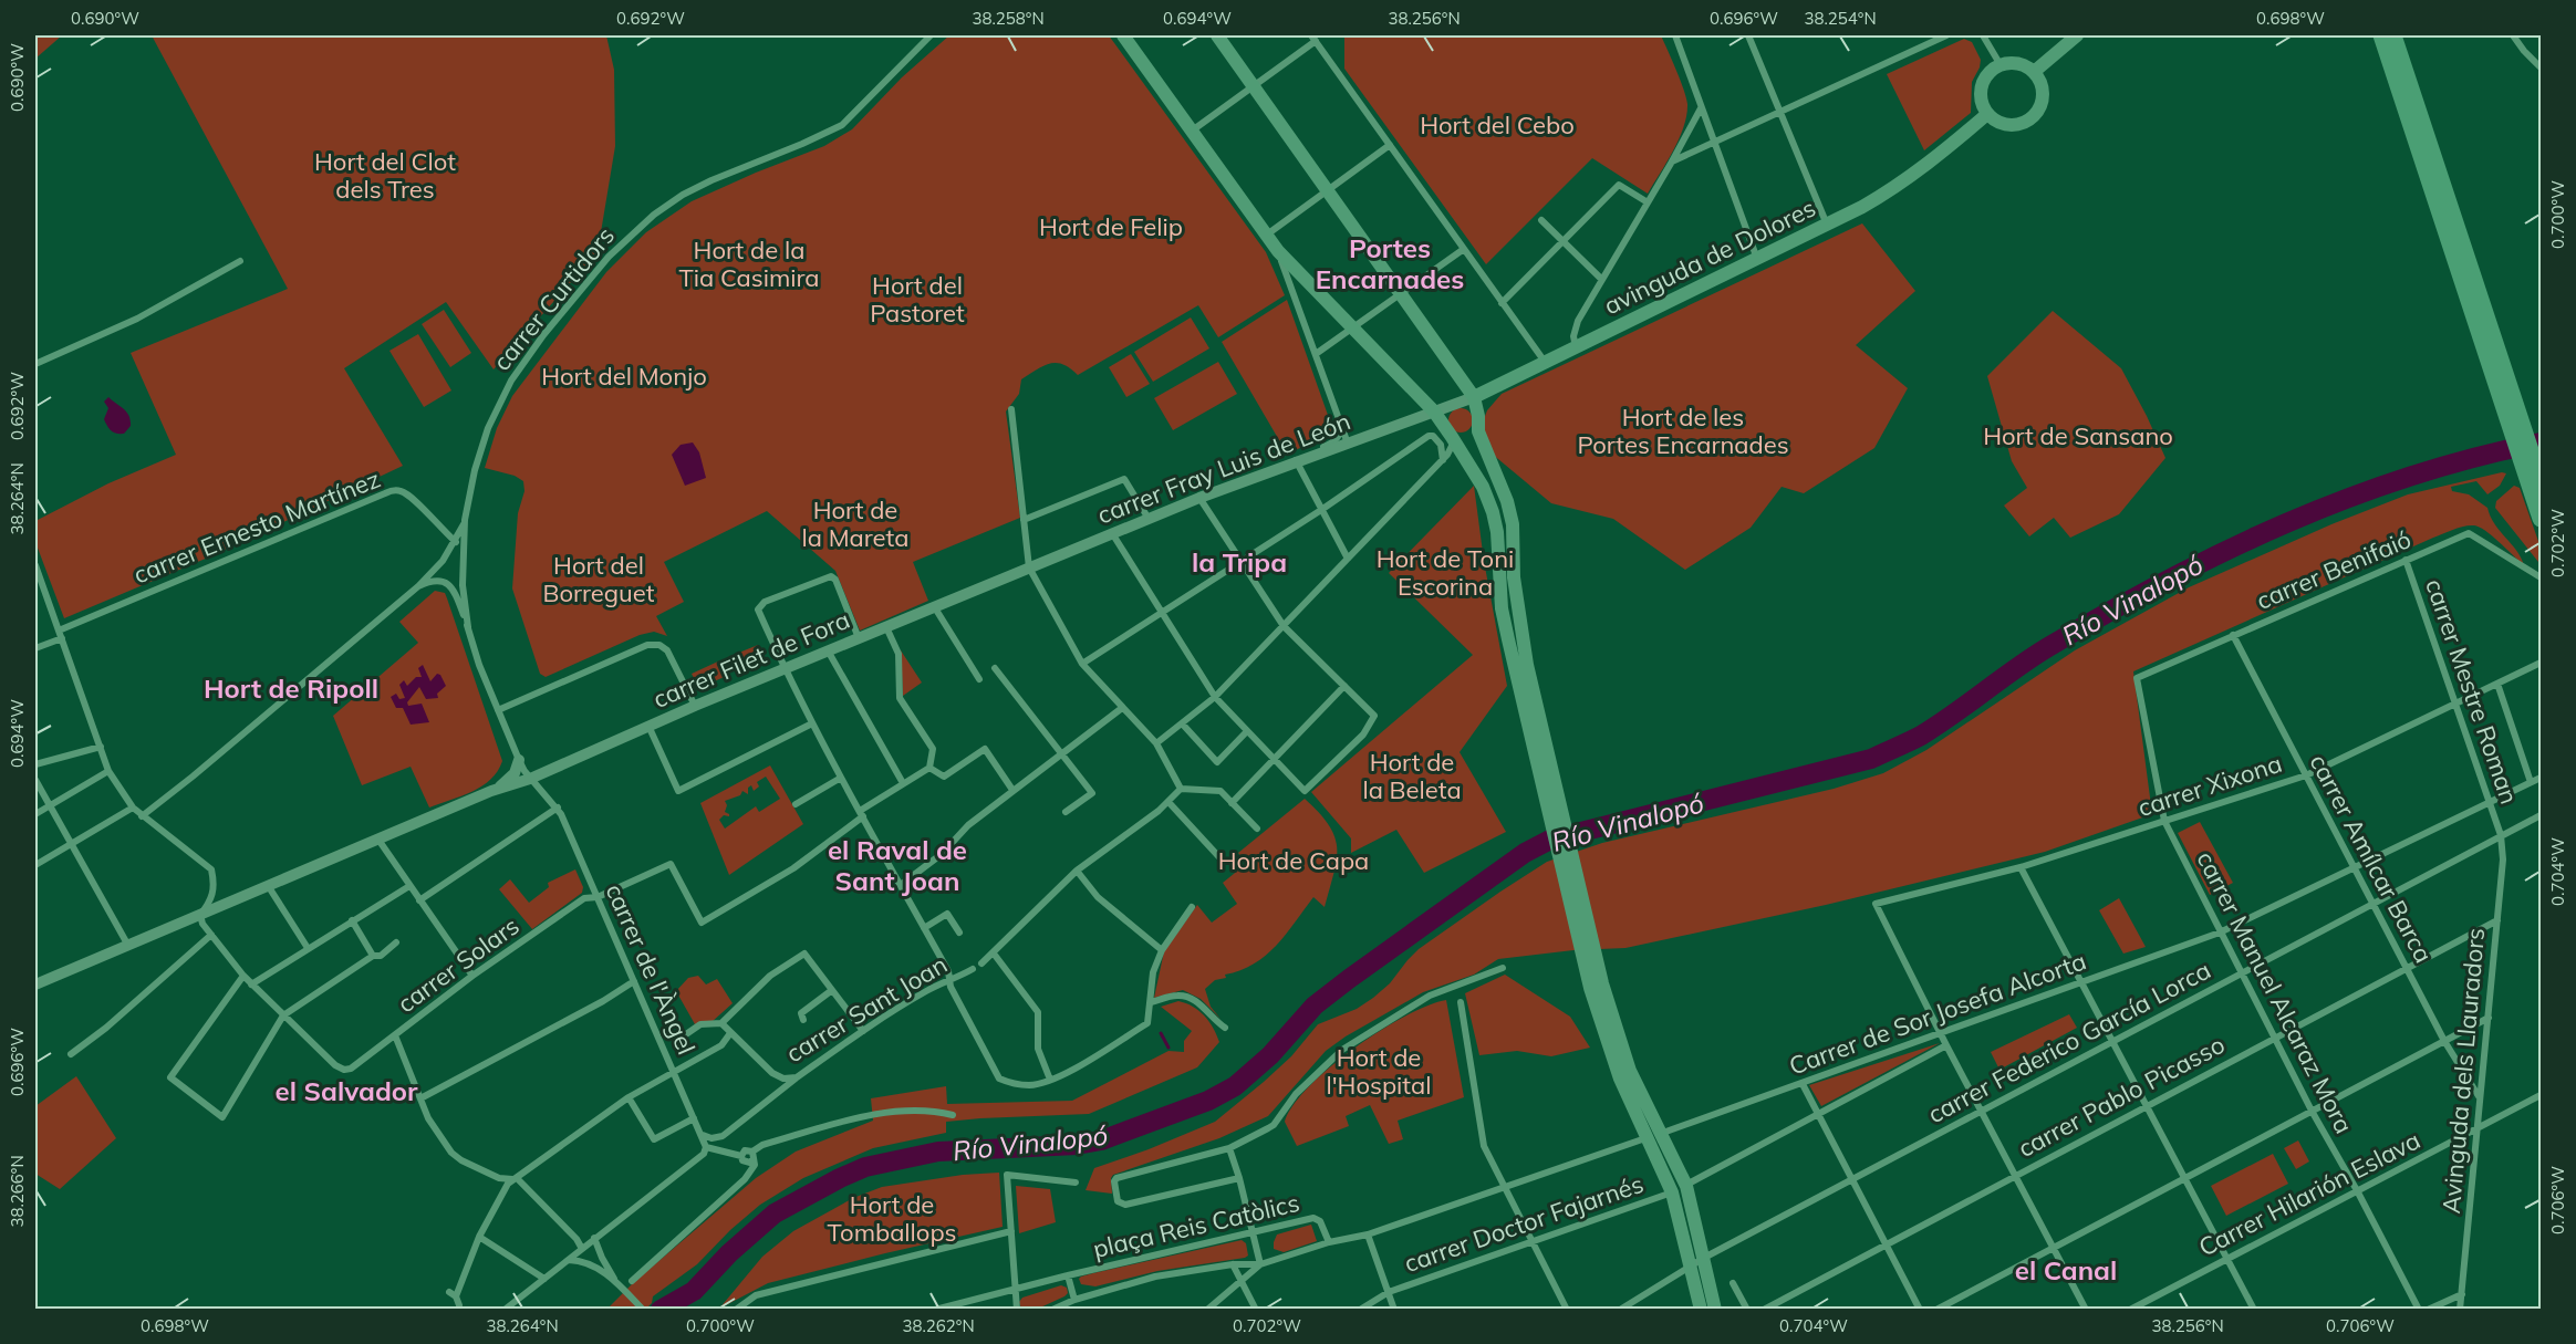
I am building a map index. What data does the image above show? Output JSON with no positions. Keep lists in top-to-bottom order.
{
  "streets": {
    "main road": ["avinguda de Dolores"],
    "street": [
      "carrer Curtidors",
      "carrer Fray Luis de León",
      "carrer Ernesto Martínez",
      "carrer Benifaió",
      "carrer Filet de Fora",
      "carrer Mestre Roman",
      "carrer Xixona",
      "carrer Amílcar Barca",
      "carrer Solars",
      "carrer de l'Àngel",
      "carrer Manuel Alcaraz Mora",
      "carrer Sant Joan",
      "Carrer de Sor Josefa Alcorta",
      "carrer Federico García Lorca",
      "Avinguda dels Llauradors",
      "carrer Pablo Picasso",
      "Carrer Hilarión Eslava",
      "carrer Doctor Fajarnés",
      "plaça Reis Catòlics"
    ]
  },
  "crossings": [
    ["avinguda de Dolores", "carrer Fray Luis de León"],
    ["carrer Curtidors", "carrer Filet de Fora"],
    ["carrer Curtidors", "carrer de l'Àngel"],
    ["carrer Fray Luis de León", "carrer Filet de Fora"],
    ["carrer Benifaió", "carrer Mestre Roman"],
    ["carrer Benifaió", "carrer Amílcar Barca"],
    ["carrer Benifaió", "carrer Manuel Alcaraz Mora"],
    ["carrer Filet de Fora", "carrer de l'Àngel"],
    ["carrer Mestre Roman", "carrer Xixona"],
    ["carrer Mestre Roman", "Carrer de Sor Josefa Alcorta"],
    ["carrer Mestre Roman", "carrer Federico García Lorca"],
    ["carrer Mestre Roman", "Avinguda dels Llauradors"],
    ["carrer Xixona", "carrer Amílcar Barca"],
    ["carrer Xixona", "carrer Manuel Alcaraz Mora"],
    ["carrer Xixona", "Carrer de Sor Josefa Alcorta"],
    ["carrer Amílcar Barca", "Carrer de Sor Josefa Alcorta"],
    ["carrer Amílcar Barca", "carrer Federico García Lorca"],
    ["carrer Amílcar Barca", "Avinguda dels Llauradors"],
    ["carrer Amílcar Barca", "carrer Pablo Picasso"],
    ["carrer Solars", "carrer de l'Àngel"],
    ["carrer Manuel Alcaraz Mora", "Carrer de Sor Josefa Alcorta"],
    ["carrer Manuel Alcaraz Mora", "carrer Federico García Lorca"],
    ["carrer Manuel Alcaraz Mora", "carrer Pablo Picasso"],
    ["carrer Manuel Alcaraz Mora", "Carrer Hilarión Eslava"],
    ["Carrer de Sor Josefa Alcorta", "plaça Reis Catòlics"],
    ["carrer Federico García Lorca", "Avinguda dels Llauradors"],
    ["Avinguda dels Llauradors", "carrer Pablo Picasso"],
    ["Avinguda dels Llauradors", "Carrer Hilarión Eslava"]
  ],
  "districts": [
    "Portes Encarnades",
    "la Tripa",
    "Hort de Ripoll",
    "el Raval de Sant Joan",
    "el Salvador",
    "el Canal"
  ],
  "water": ["Río Vinalopó"],
  "parks": [
    "Hort del Cebo",
    "Hort del Clot dels Tres",
    "Hort de Felip",
    "Hort de la Tia Casimira",
    "Hort del Pastoret",
    "Hort del Monjo",
    "Hort de les Portes Encarnades",
    "Hort de Sansano",
    "Hort de la Mareta",
    "Hort de Toni Escorina",
    "Hort del Borreguet",
    "Hort de la Beleta",
    "Hort de Capa",
    "Hort de l'Hospital",
    "Hort de Tomballops"
  ],
  "coordinates": [
    "0.690°W",
    "0.692°W",
    "38.258°N",
    "0.694°W",
    "38.256°N",
    "0.696°W",
    "38.254°N",
    "0.698°W",
    "0.700°W",
    "38.264°N",
    "0.702°W",
    "0.704°W",
    "38.266°N",
    "0.706°W",
    "38.262°N"
  ]
}
